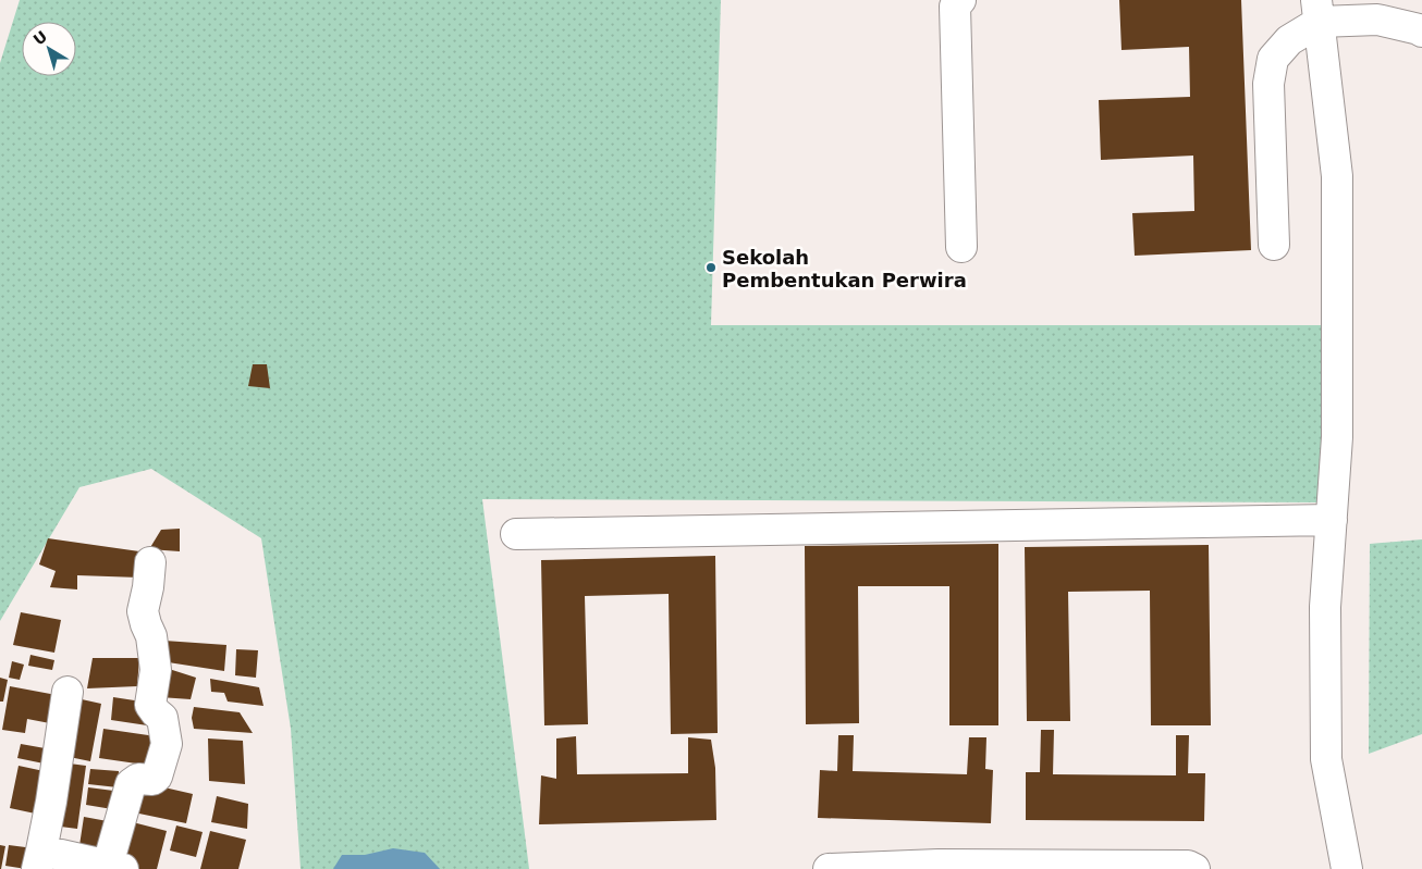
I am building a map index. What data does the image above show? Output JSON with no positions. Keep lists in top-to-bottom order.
{
  "places": ["Sekolah Pembentukan Perwira"],
  "north": "top left"
}
